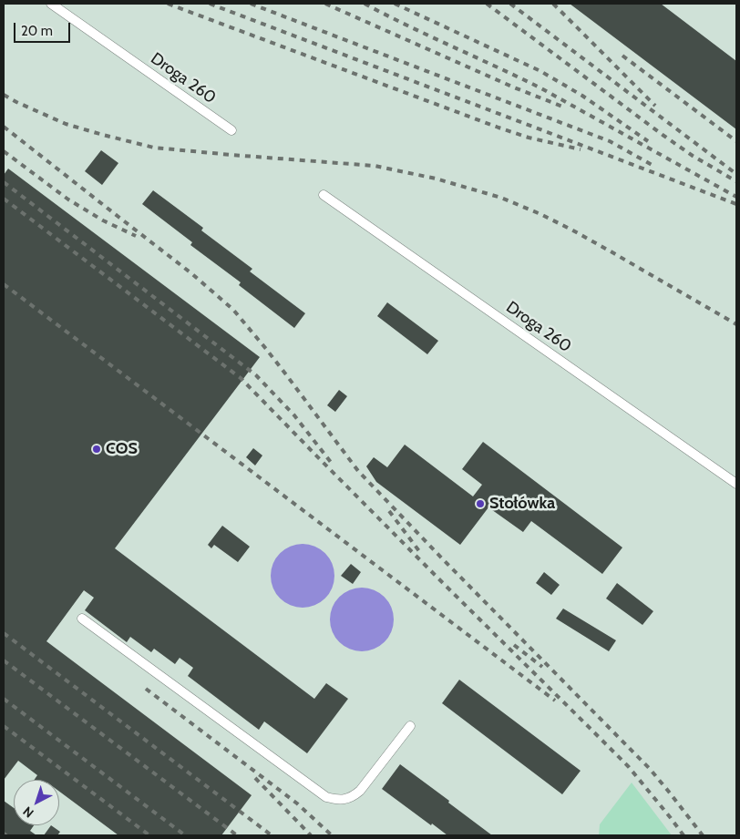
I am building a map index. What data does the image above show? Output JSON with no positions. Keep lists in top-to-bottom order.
{
  "streets": {
    "lane": ["Droga 260"]
  },
  "places": ["COS", "Stołówka"],
  "scale_bar": "20 m",
  "north": "bottom left"
}
